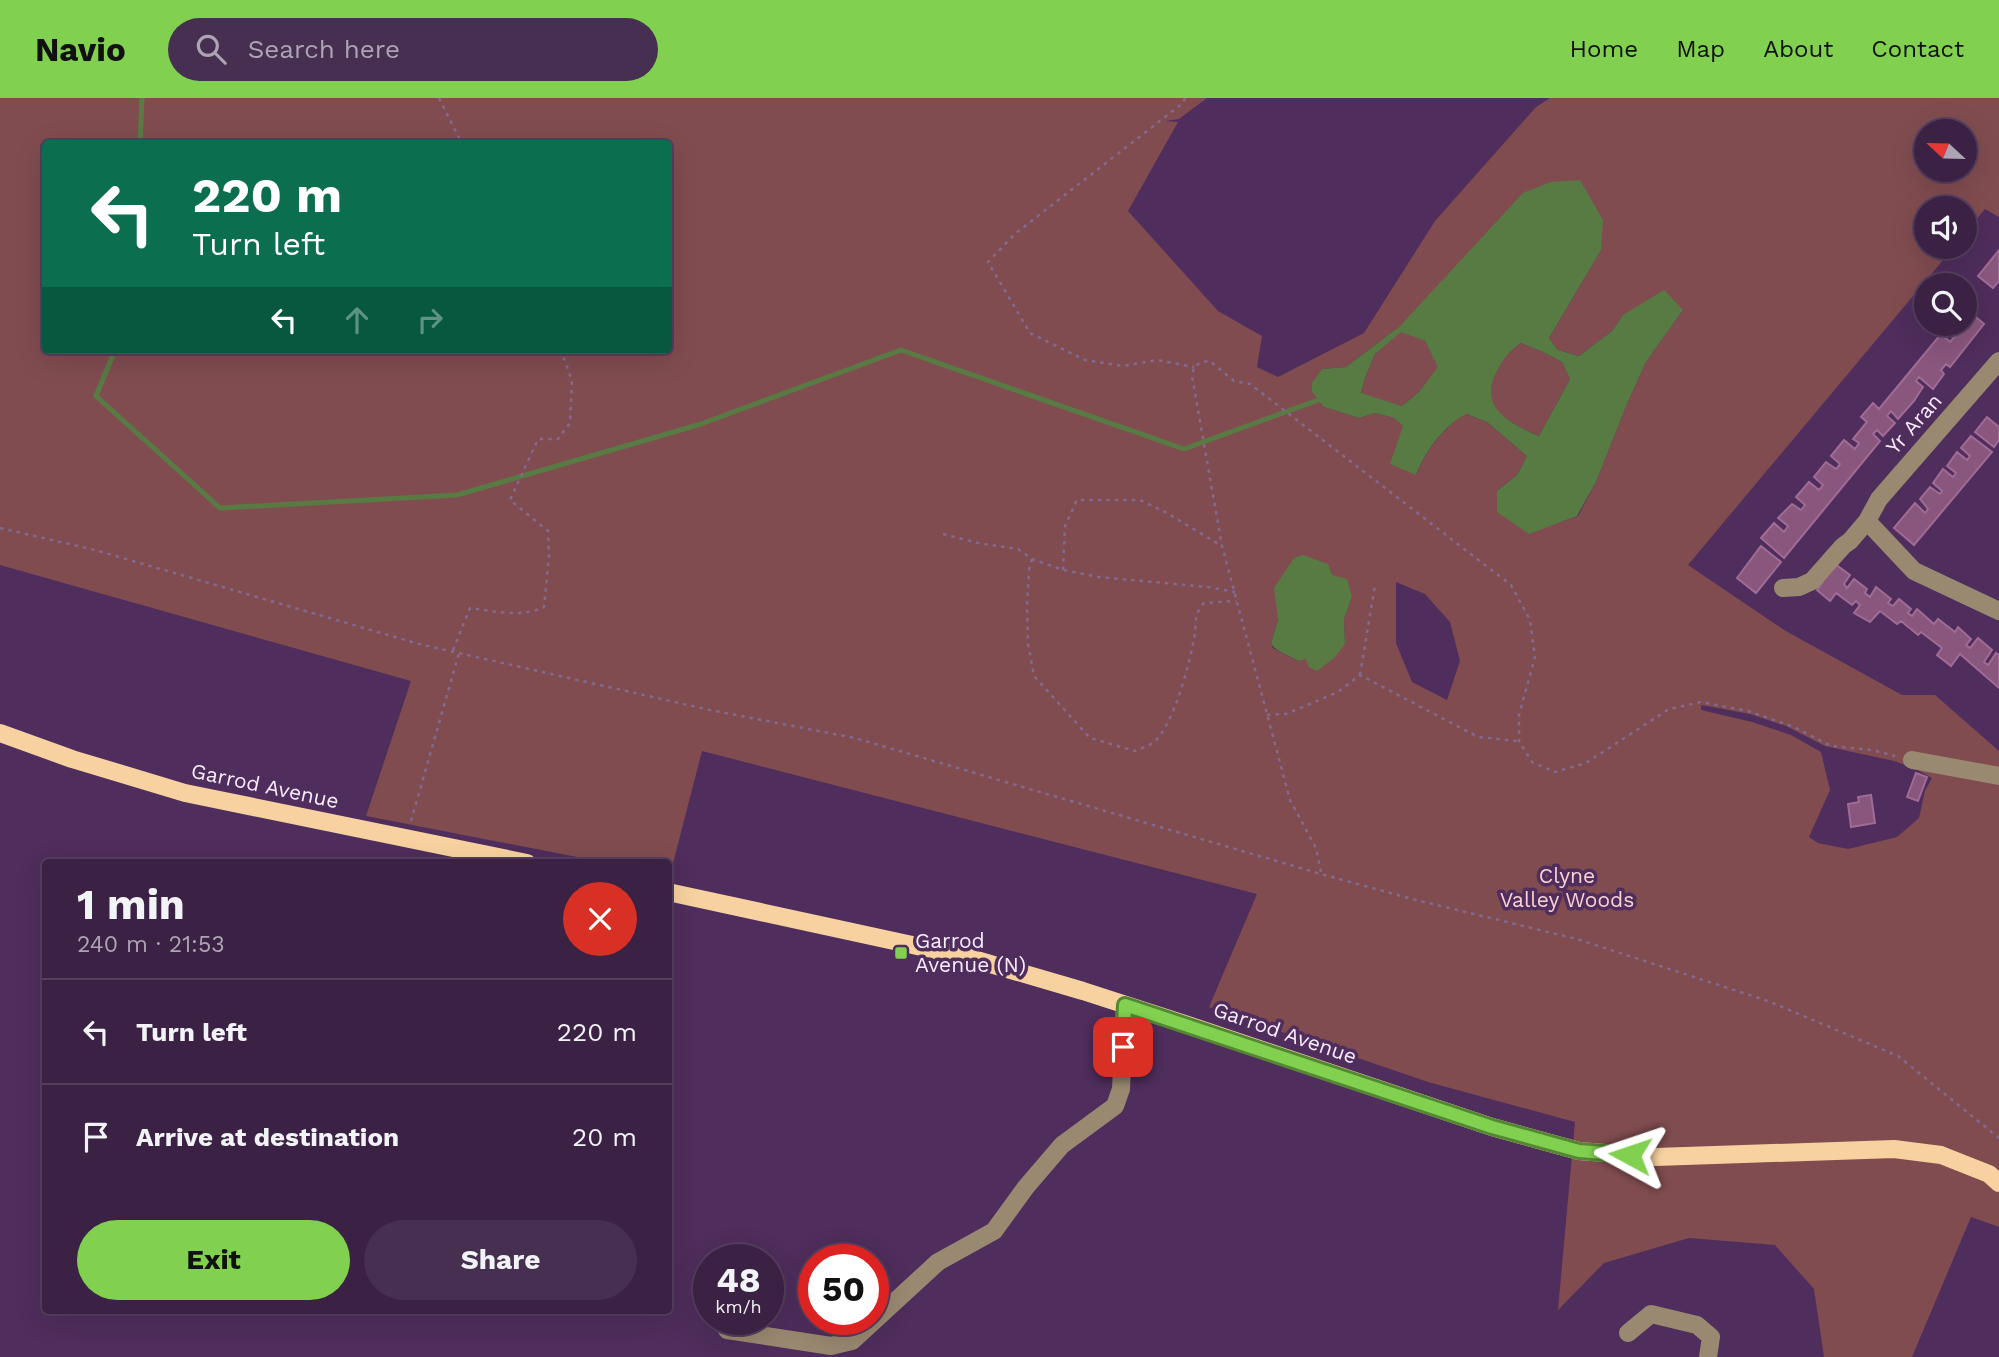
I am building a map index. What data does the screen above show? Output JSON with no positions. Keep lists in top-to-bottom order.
{
  "streets": {
    "main road": ["Garrod Avenue"],
    "street": ["Yr Aran"]
  },
  "parks": ["Clyne Valley Woods"],
  "places": {
    "transit": ["Garrod Avenue (N)"]
  },
  "north": "left",
  "page": {
    "header": "Navio",
    "search": "Search here",
    "nav": [
      "Home",
      "Map",
      "About",
      "Contact"
    ],
    "turn": ["220 m", "Turn left"],
    "heading": ["1 min", "240 m · 21:53"],
    "list": [
      {
        "name": "Turn left",
        "value": "220 m"
      },
      {
        "name": "Arrive at destination",
        "value": "20 m"
      }
    ],
    "buttons": ["Exit", "Share"],
    "speed": "48 km/h",
    "limit": "50"
  }
}
